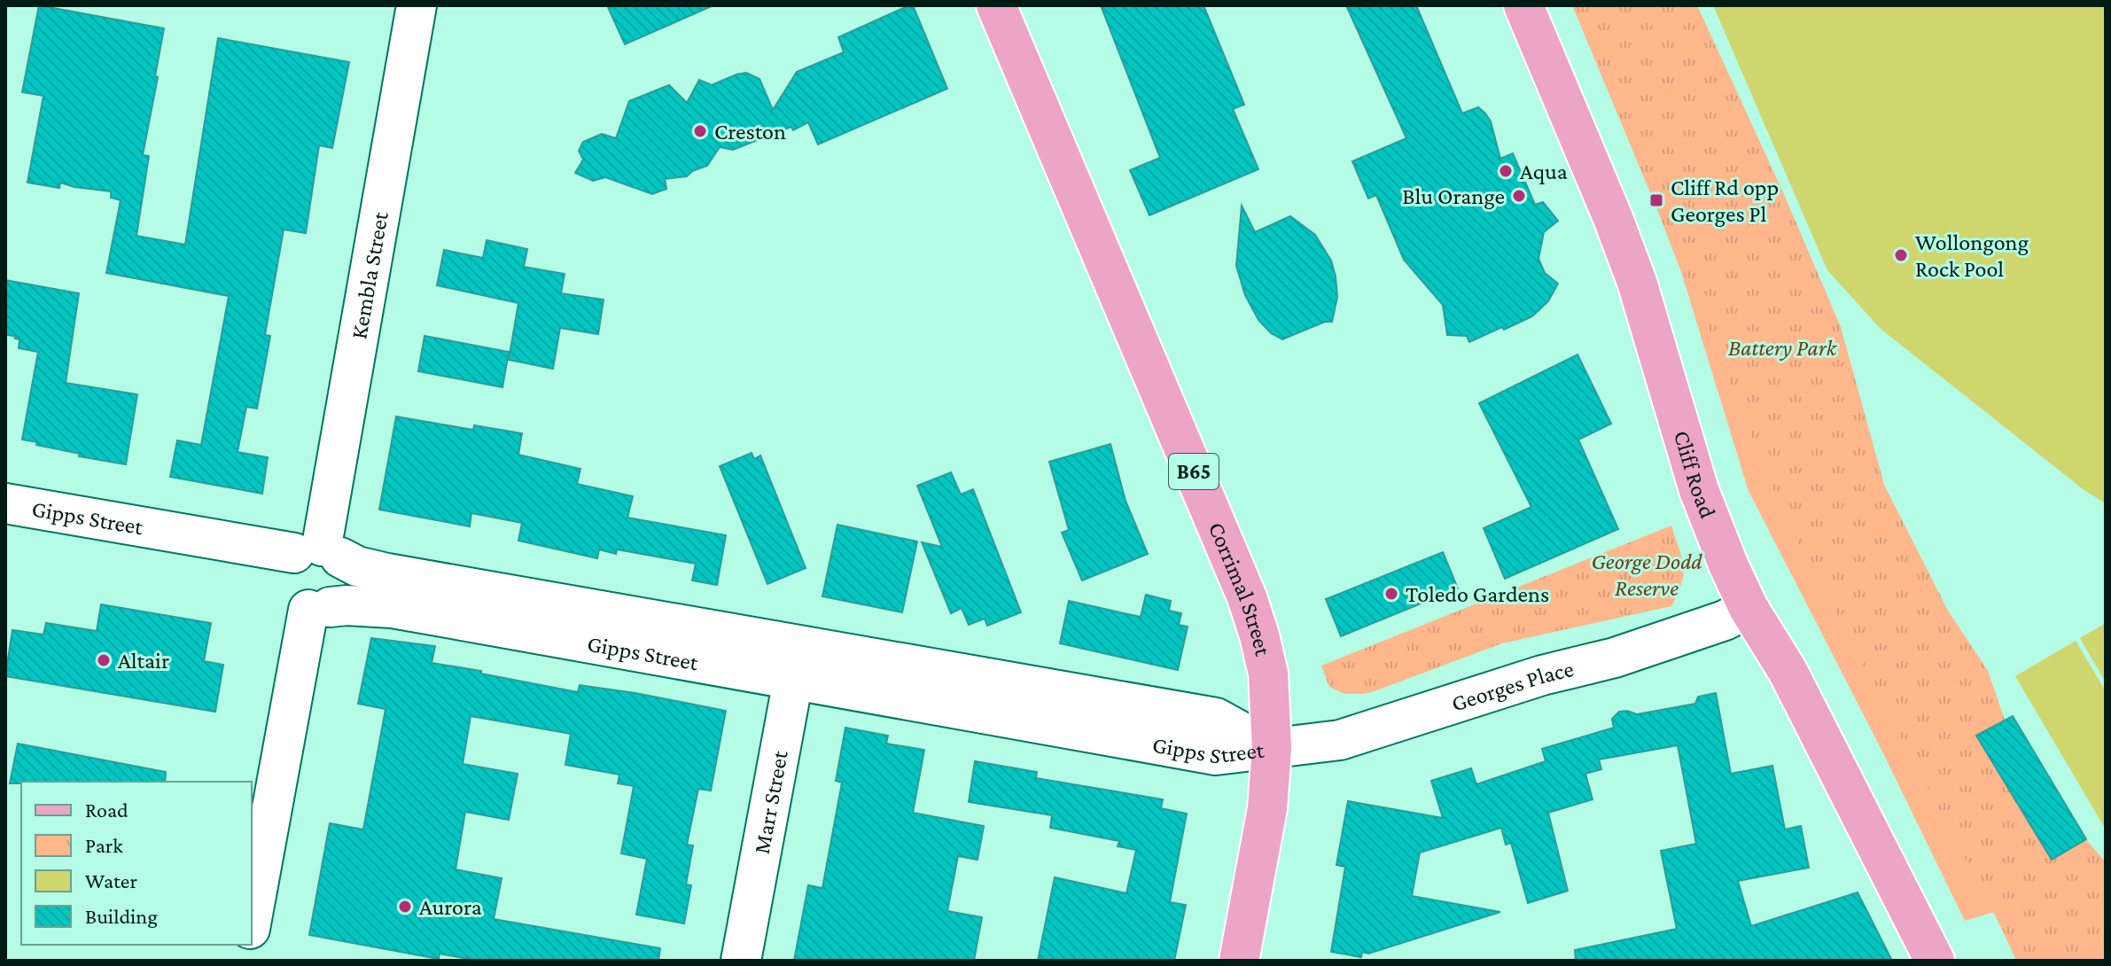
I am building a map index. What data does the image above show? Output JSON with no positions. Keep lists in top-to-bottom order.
{
  "streets": {
    "main road": ["B65", "Cliff Road", "Corrimal Street"],
    "street": [
      "Kembla Street",
      "Gipps Street",
      "Georges Place",
      "Marr Street"
    ]
  },
  "crossings": [
    ["Kembla Street", "Gipps Street"],
    ["Cliff Road", "Georges Place"],
    ["Gipps Street", "Corrimal Street"],
    ["Gipps Street", "Georges Place"],
    ["Gipps Street", "Marr Street"],
    ["Corrimal Street", "Georges Place"]
  ],
  "parks": ["Battery Park", "George Dodd Reserve"],
  "places": {
    "other": [
      "Creston",
      "Aqua",
      "Blu Orange",
      "Wollongong Rock Pool",
      "Toledo Gardens",
      "Altair",
      "Aurora"
    ],
    "transit": ["Cliff Rd opp Georges Pl"]
  },
  "legend": [
    "Road",
    "Park",
    "Water",
    "Building"
  ]
}
